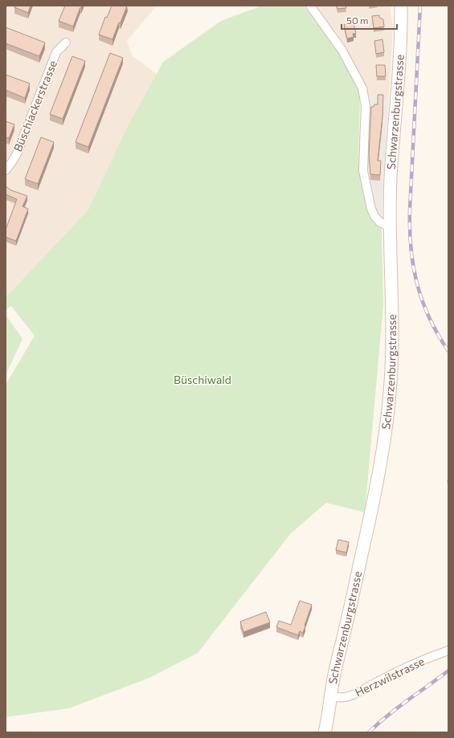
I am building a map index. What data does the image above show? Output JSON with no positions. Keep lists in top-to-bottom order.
{
  "streets": {
    "main road": ["Schwarzenburgstrasse"],
    "street": ["Büschiackerstrasse", "Herzwilstrasse"]
  },
  "crossings": [
    ["Schwarzenburgstrasse", "Herzwilstrasse"]
  ],
  "parks": ["Büschiwald"],
  "scale_bar": "50 m"
}
